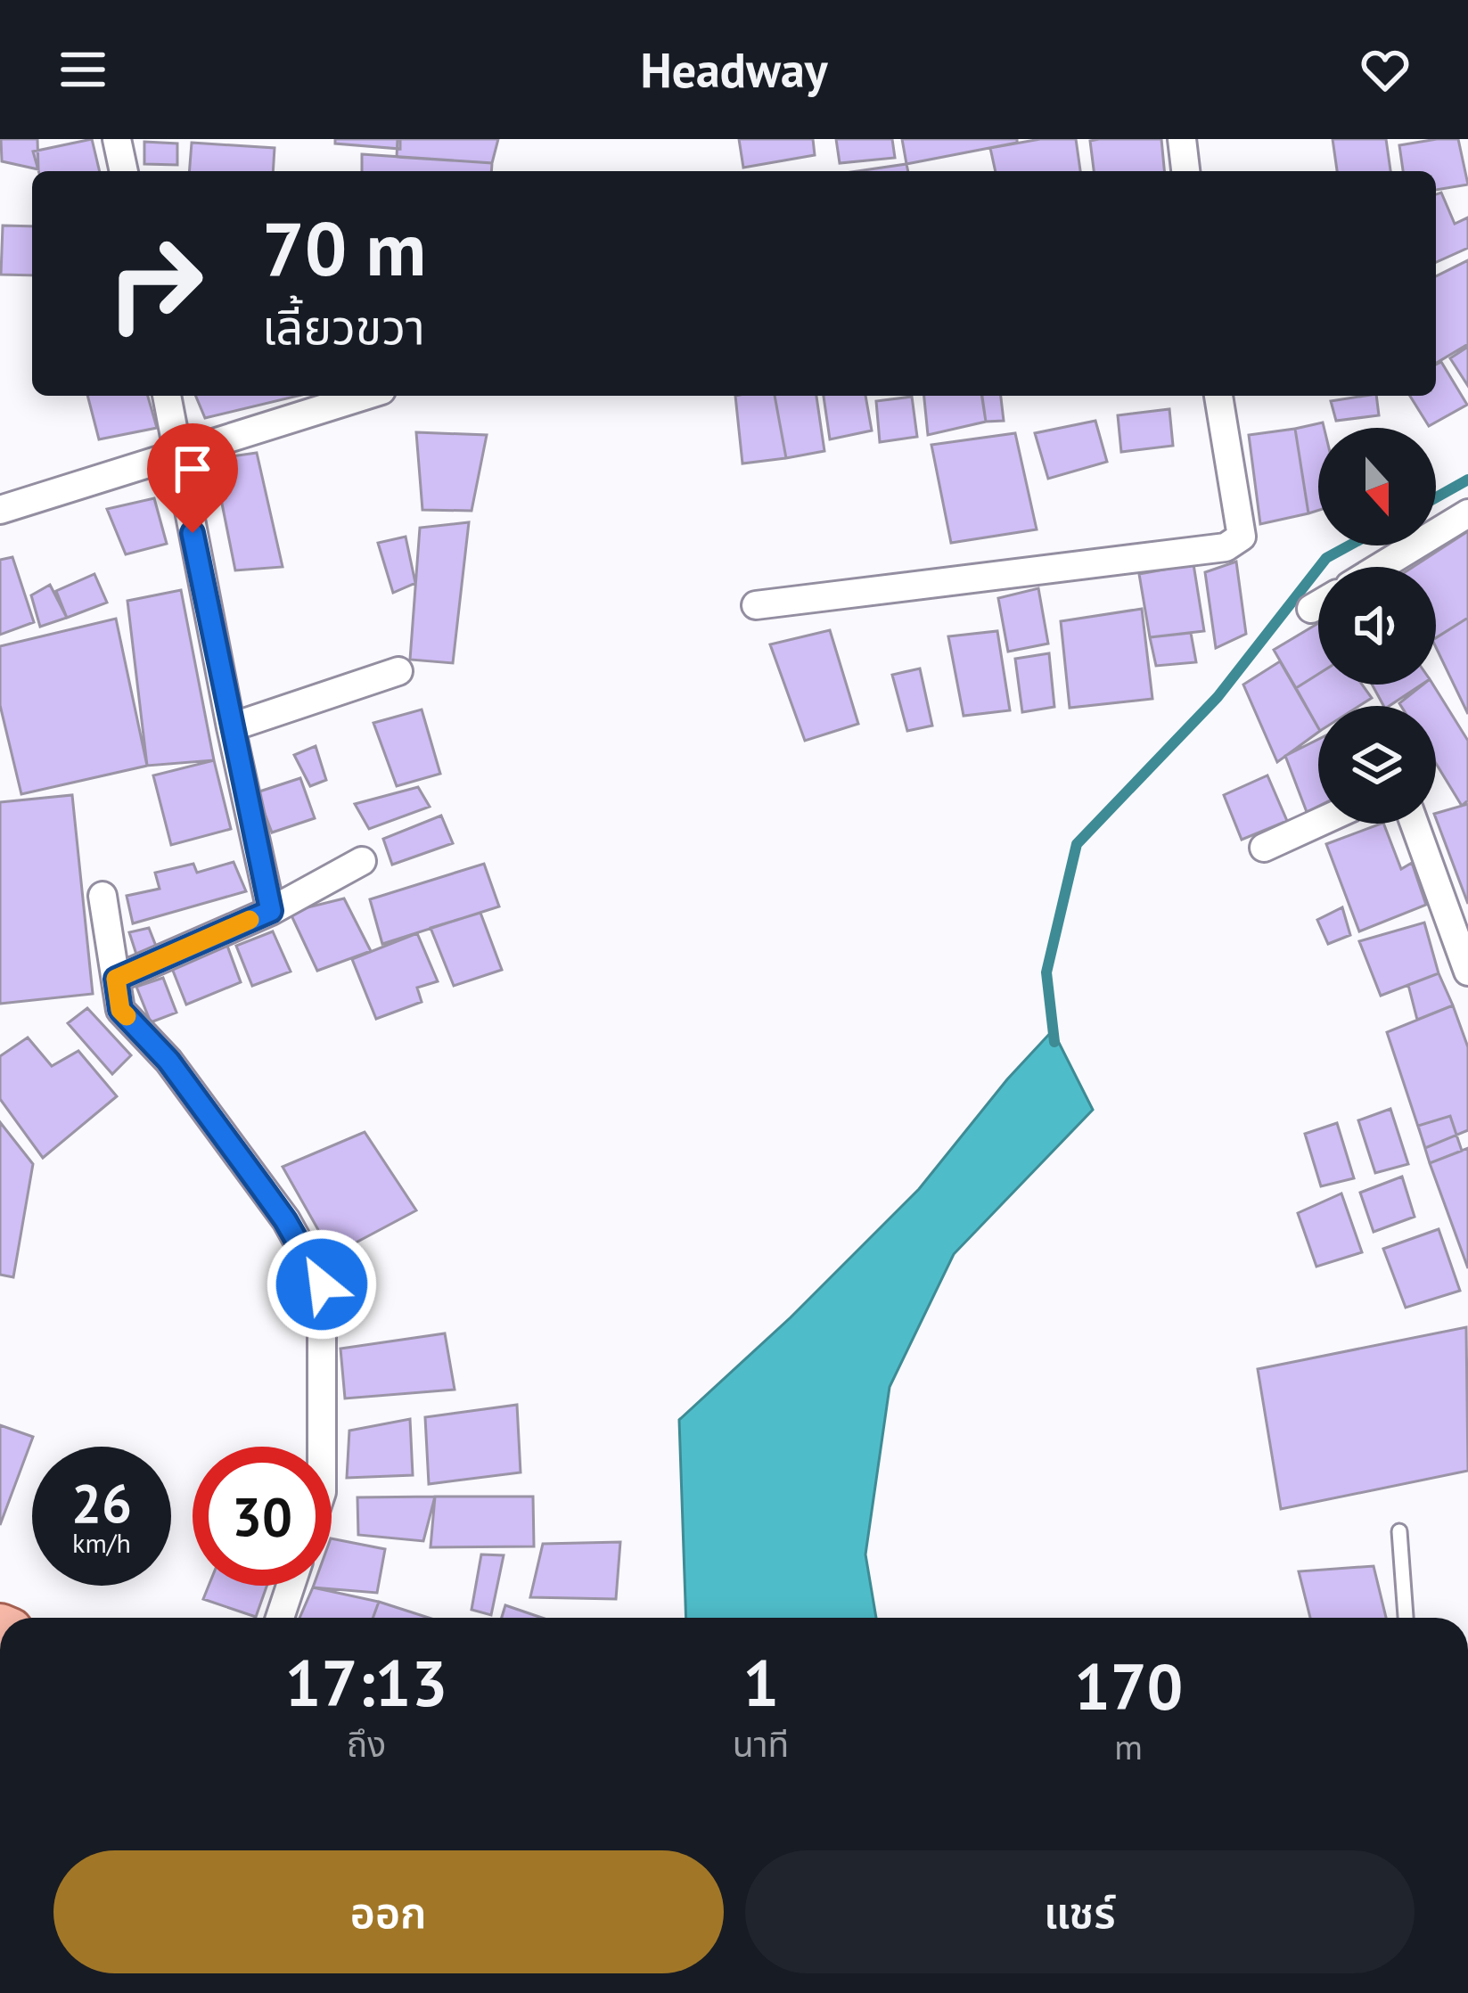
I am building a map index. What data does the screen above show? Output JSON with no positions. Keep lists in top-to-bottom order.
{
  "north": "bottom",
  "page": {
    "header": "Headway",
    "turn": ["70 m", "เลี้ยวขวา"],
    "speed": "26 km/h",
    "limit": "30",
    "eta": [
      "17:13",
      "ถึง",
      "1",
      "นาที",
      "170",
      "m"
    ],
    "buttons": ["ออก", "แชร์"]
  }
}
